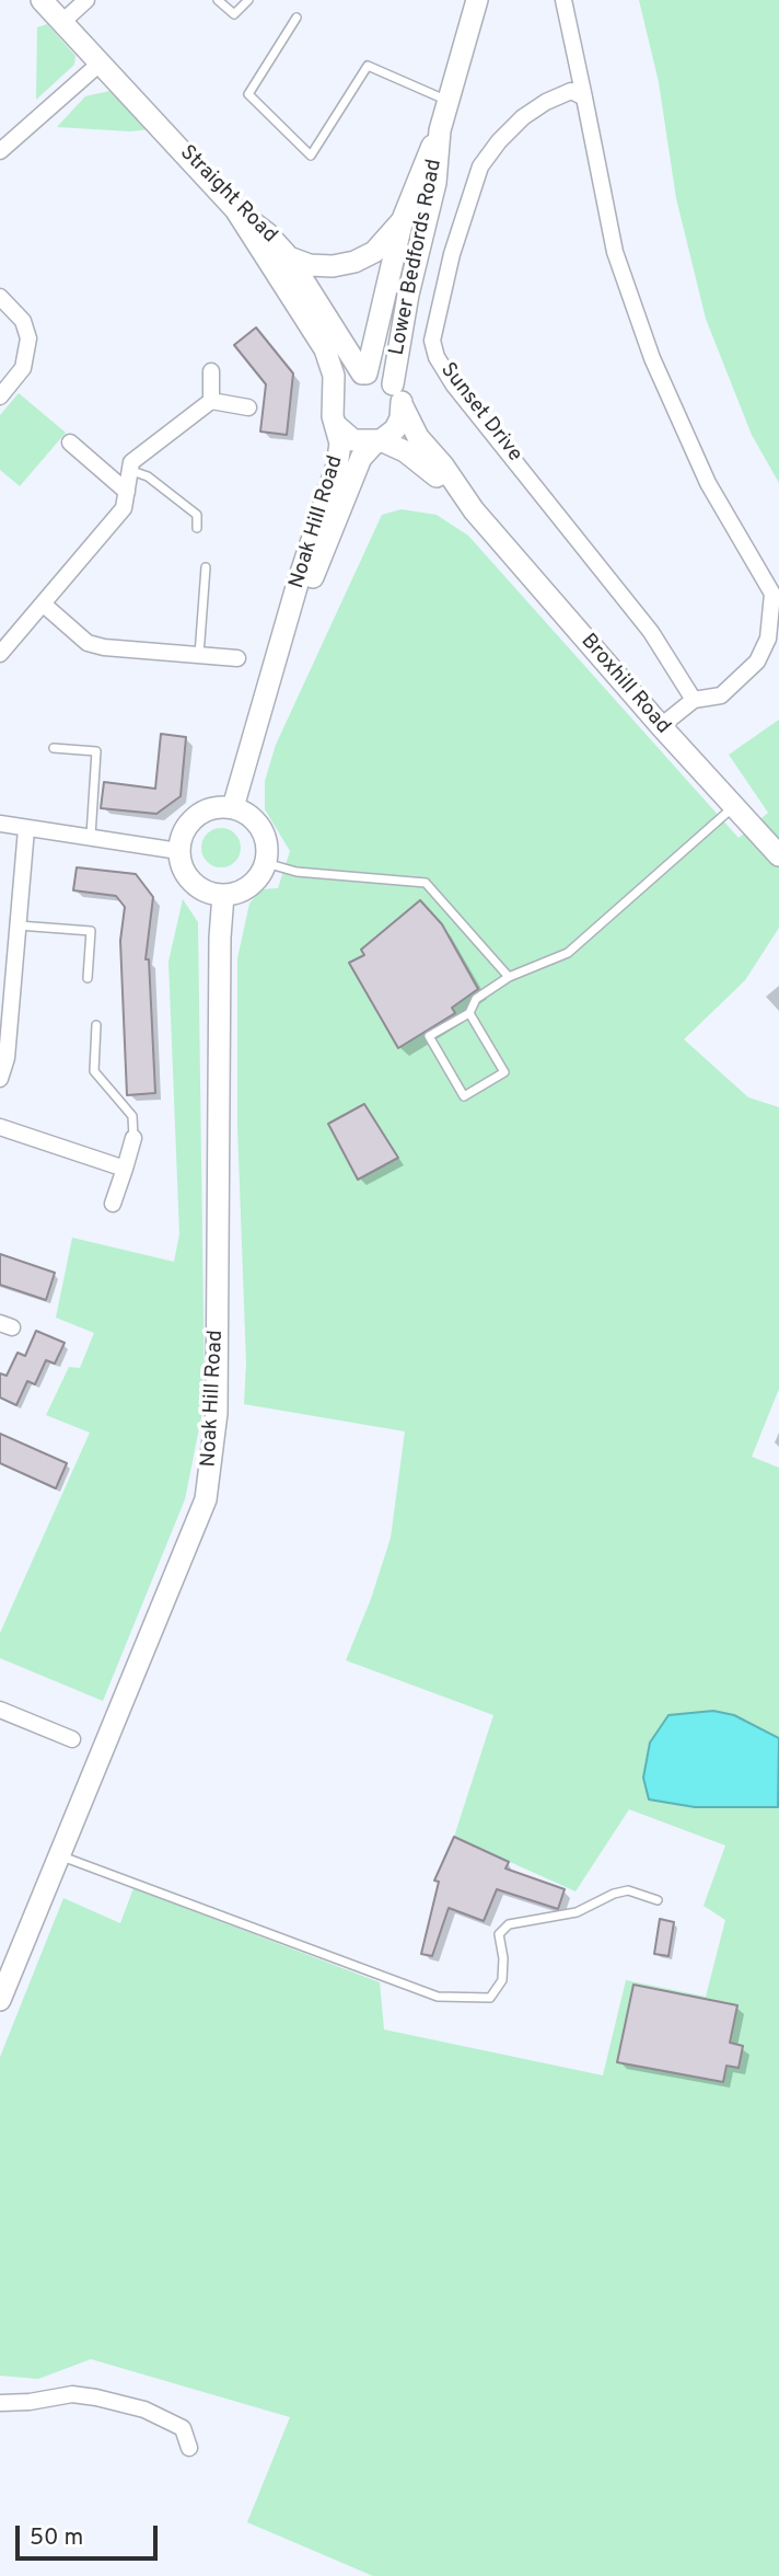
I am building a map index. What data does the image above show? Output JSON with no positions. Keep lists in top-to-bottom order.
{
  "streets": {
    "street": [
      "Straight Road",
      "Lower Bedfords Road",
      "Sunset Drive",
      "Noak Hill Road",
      "Broxhill Road"
    ]
  },
  "crossings": [
    ["Straight Road", "Lower Bedfords Road"],
    ["Straight Road", "Noak Hill Road"],
    ["Straight Road", "Broxhill Road"],
    ["Lower Bedfords Road", "Noak Hill Road"],
    ["Lower Bedfords Road", "Broxhill Road"],
    ["Noak Hill Road", "Broxhill Road"]
  ],
  "scale_bar": "50 m"
}
